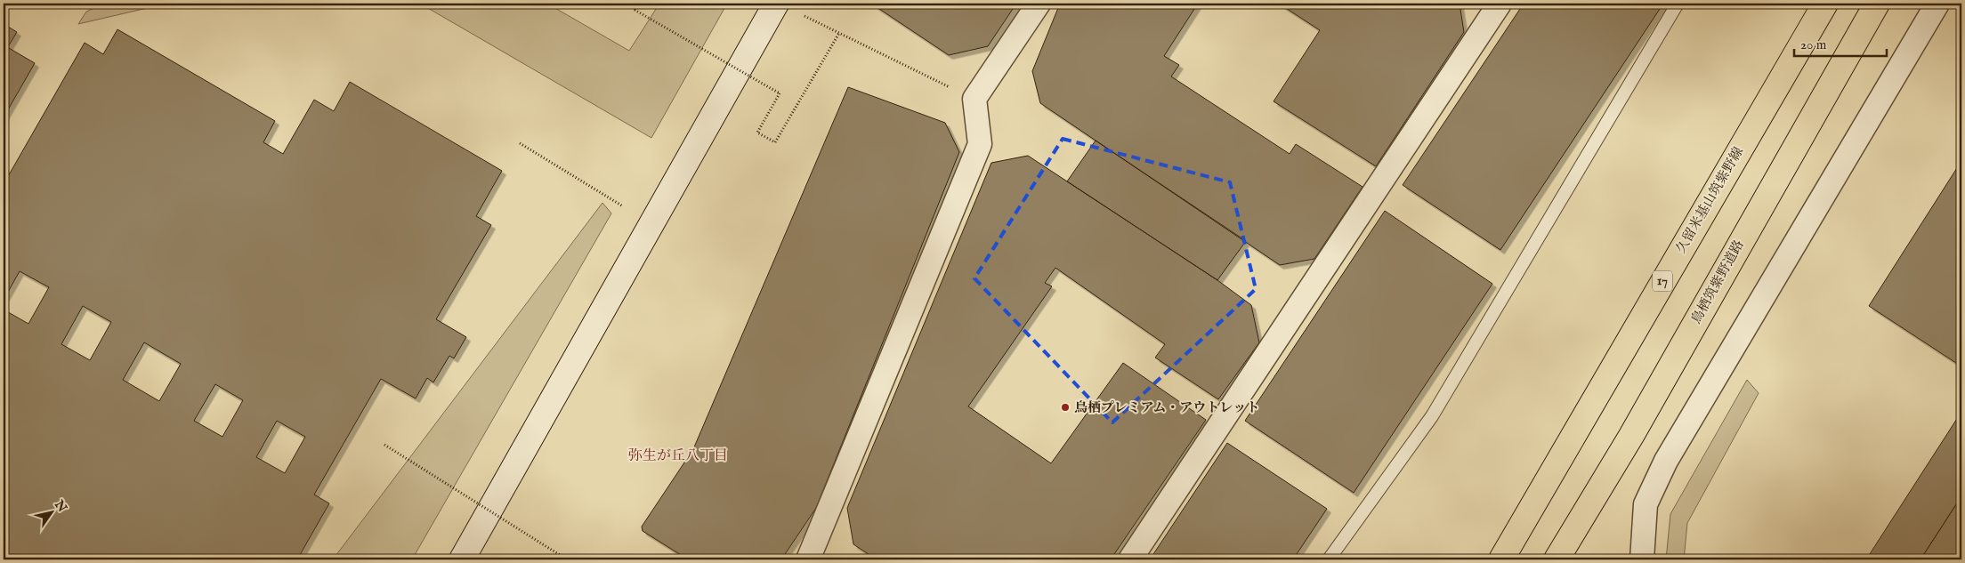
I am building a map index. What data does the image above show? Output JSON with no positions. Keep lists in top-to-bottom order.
{
  "streets": {
    "main road": ["久留米基山筑紫野線", "17", "鳥栖筑紫野道路"]
  },
  "districts": ["弥生が丘八丁目"],
  "places": ["鳥栖プレミアム・アウトレット"],
  "scale_bar": "20 m",
  "north": "top right"
}
